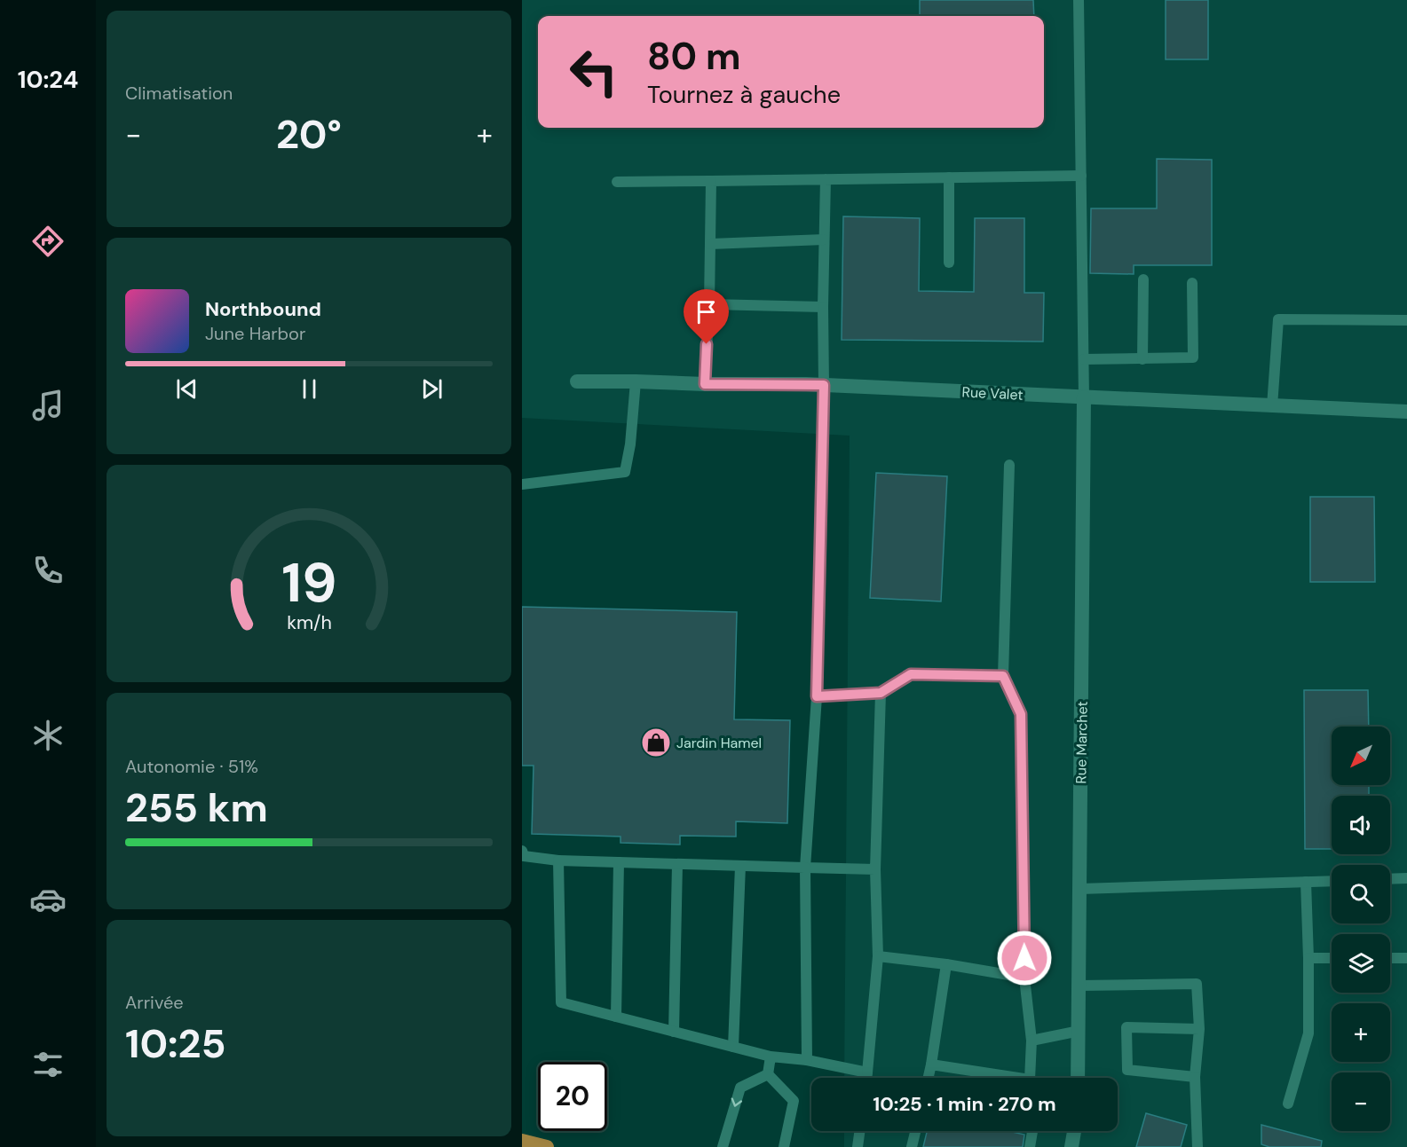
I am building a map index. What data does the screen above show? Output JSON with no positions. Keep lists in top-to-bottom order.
{
  "streets": {
    "street": ["Rue Valet", "Rue Marchet"]
  },
  "crossings": [
    ["Rue Valet", "Rue Marchet"]
  ],
  "places": {
    "shop": ["Jardin Hamel"]
  },
  "north": "bottom left",
  "page": {
    "tabs": "10:24",
    "tile": [
      "Climatisation",
      ["Autonomie · 51%", "255 km"],
      ["Arrivée", "10:25"]
    ],
    "turn": ["80 m", "Tournez à gauche"],
    "heat": ["−", "20°", "+"],
    "song": ["Northbound", "June Harbor"],
    "map_buttons": ["+", "−"],
    "limit": "20",
    "trip": "10:25 · 1 min · 270 m",
    "gauge": ["19", "km/h"]
  }
}
